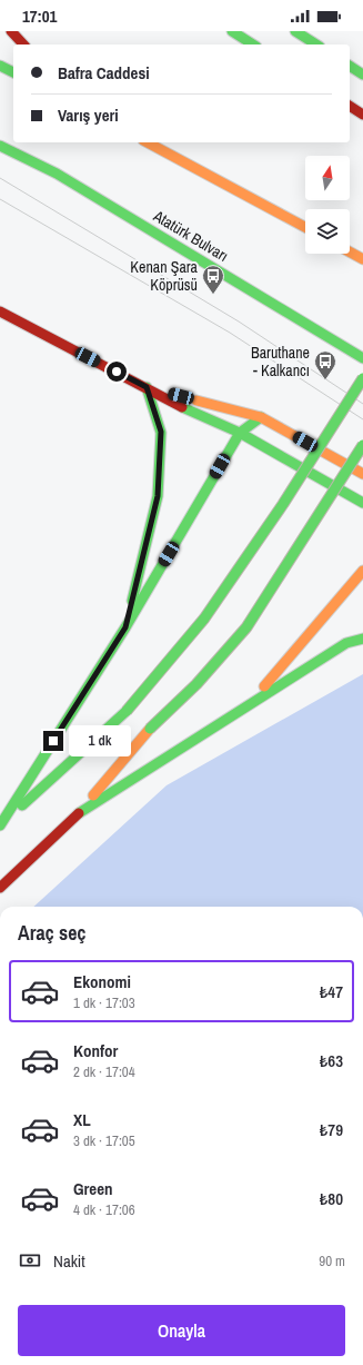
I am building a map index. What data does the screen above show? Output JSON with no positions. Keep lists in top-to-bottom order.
{
  "streets": {
    "main road": ["Atatürk Bulvarı"]
  },
  "places": {
    "bus stop": ["Kenan Şara Köprüsü", "Baruthane - Kalkancı"]
  },
  "north": "top",
  "page": {
    "status": "17:01",
    "banner": ["Bafra Caddesi", "Varış yeri"],
    "bubble": "1 dk",
    "heading": "Araç seç",
    "list": [
      {
        "name": "Ekonomi",
        "note": "1 dk · 17:03",
        "value": "₺47"
      },
      {
        "name": "Konfor",
        "note": "2 dk · 17:04",
        "value": "₺63"
      },
      {
        "name": "XL",
        "note": "3 dk · 17:05",
        "value": "₺79"
      },
      {
        "name": "Green",
        "note": "4 dk · 17:06",
        "value": "₺80"
      }
    ],
    "pay": ["Nakit", "90 m"],
    "buttons": "Onayla"
  }
}
